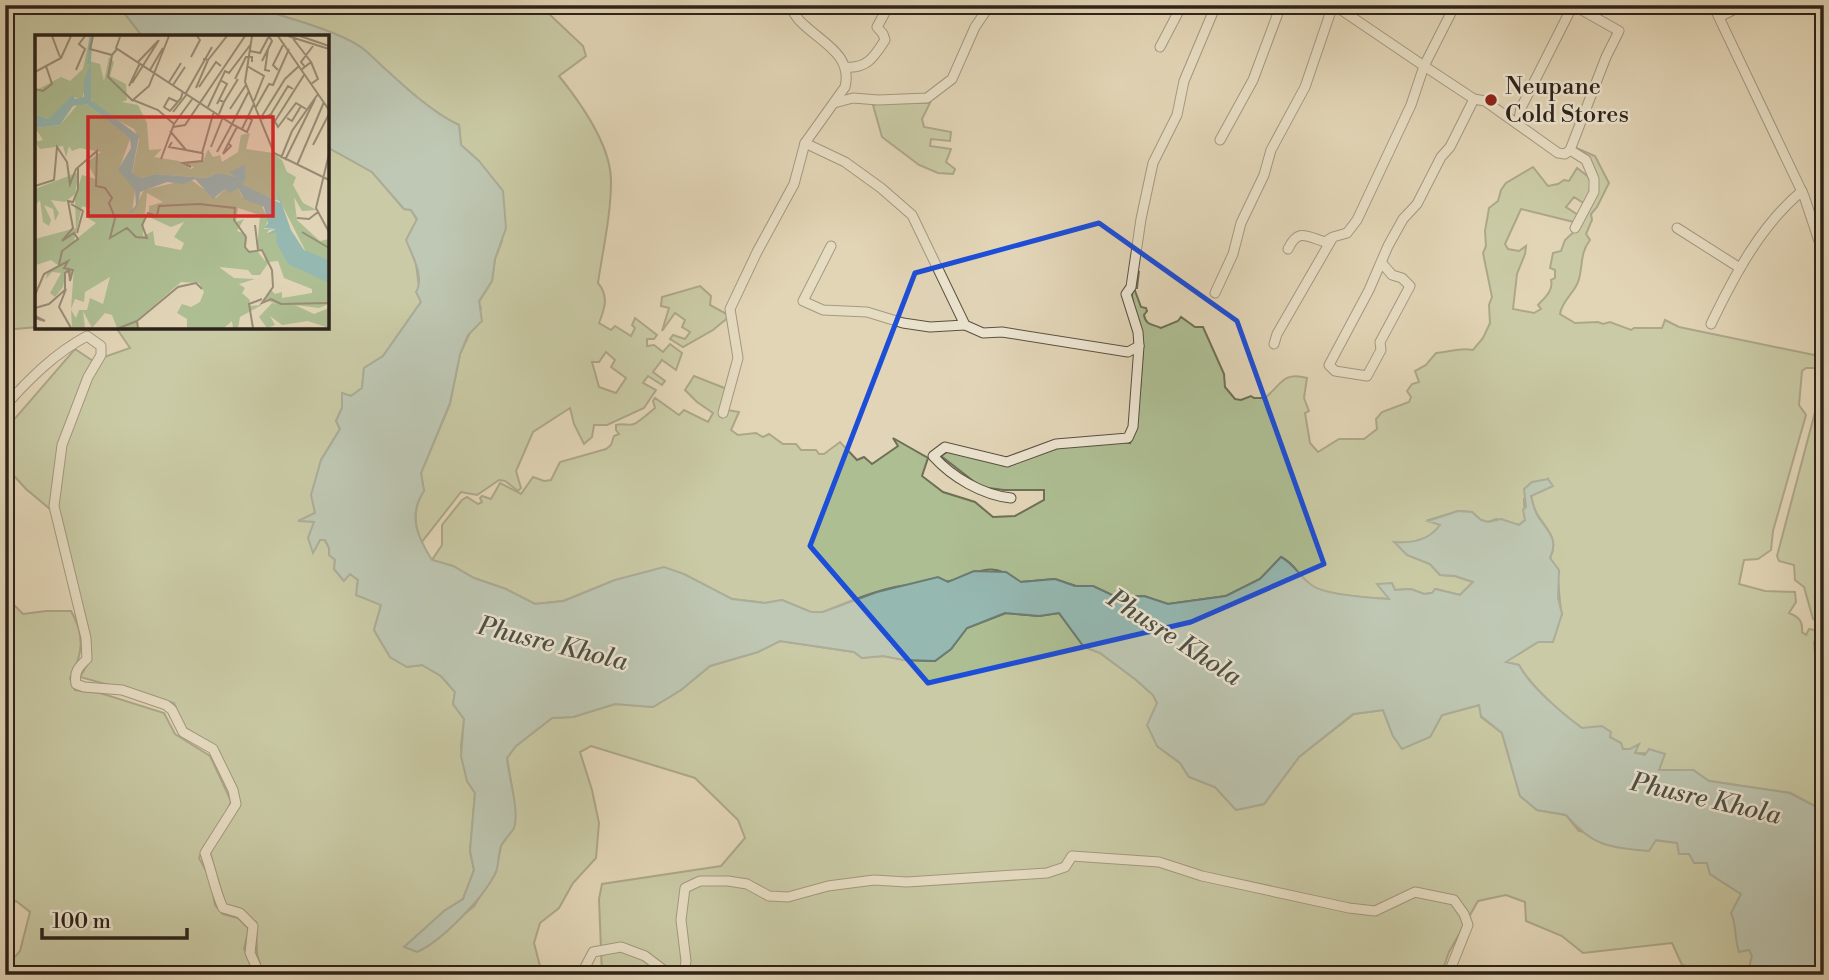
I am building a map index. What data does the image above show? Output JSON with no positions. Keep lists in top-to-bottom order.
{
  "water": ["Phusre Khola"],
  "places": ["Neupane Cold Stores"],
  "scale_bar": "100 m"
}
